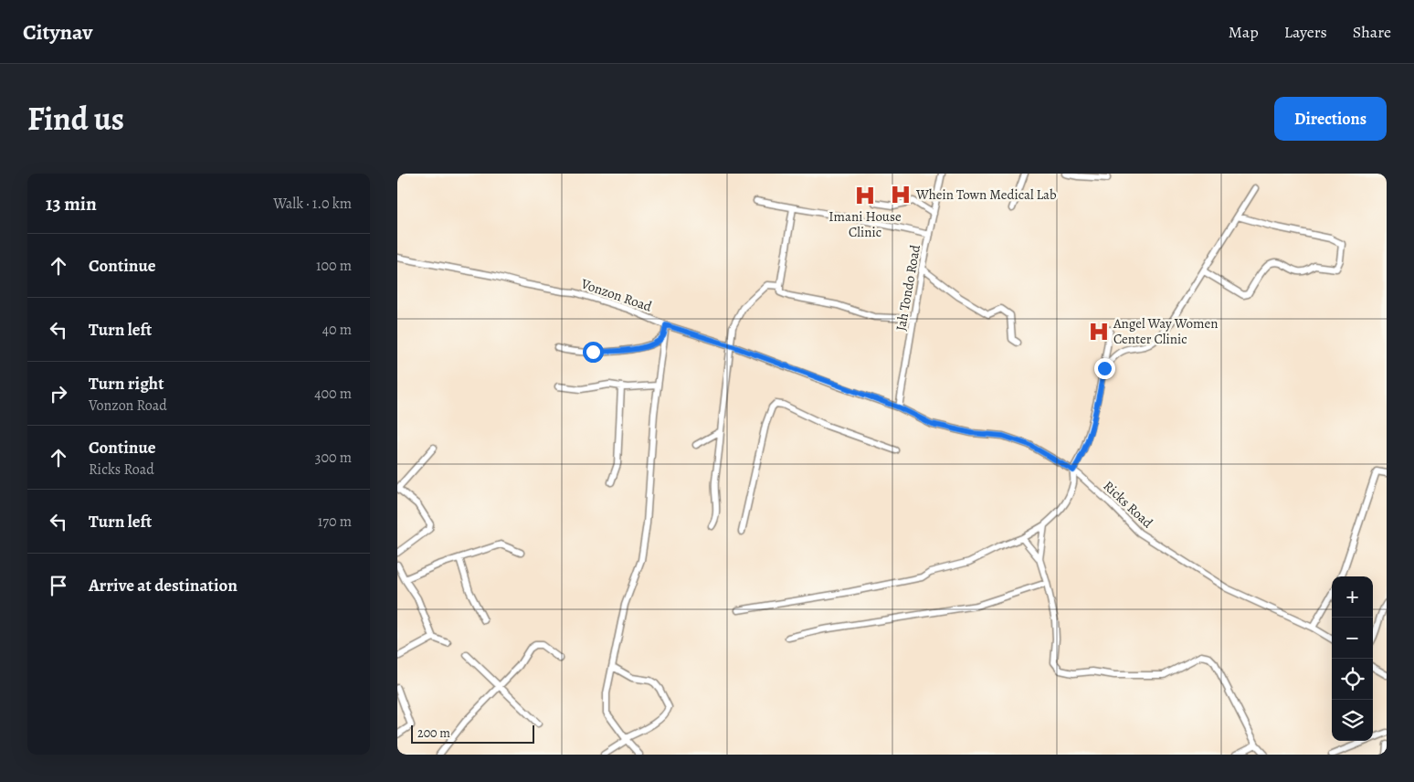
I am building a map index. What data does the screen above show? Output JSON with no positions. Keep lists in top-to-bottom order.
{
  "streets": {
    "street": ["Jah Tondo Road", "Vonzon Road", "Ricks Road"]
  },
  "crossings": [
    ["Jah Tondo Road", "Vonzon Road"],
    ["Jah Tondo Road", "Ricks Road"],
    ["Vonzon Road", "Ricks Road"]
  ],
  "places": {
    "hospital": ["Whein Town Medical Lab", "Imani House Clinic", "Angel Way Women Center Clinic"]
  },
  "scale_bar": "200 m",
  "page": {
    "header": "Citynav",
    "nav": ["Map", "Layers", "Share"],
    "title": "Find us",
    "buttons": "Directions",
    "heading": ["13 min", "Walk · 1.0 km"],
    "list": [
      ["Continue", "100 m"],
      ["Turn left", "40 m"],
      ["Turn right", "Vonzon Road", "400 m"],
      ["Continue", "Ricks Road", "300 m"],
      ["Turn left", "170 m"],
      "Arrive at destination"
    ],
    "map_buttons": ["+", "−"],
    "scale": "200 m"
  }
}
